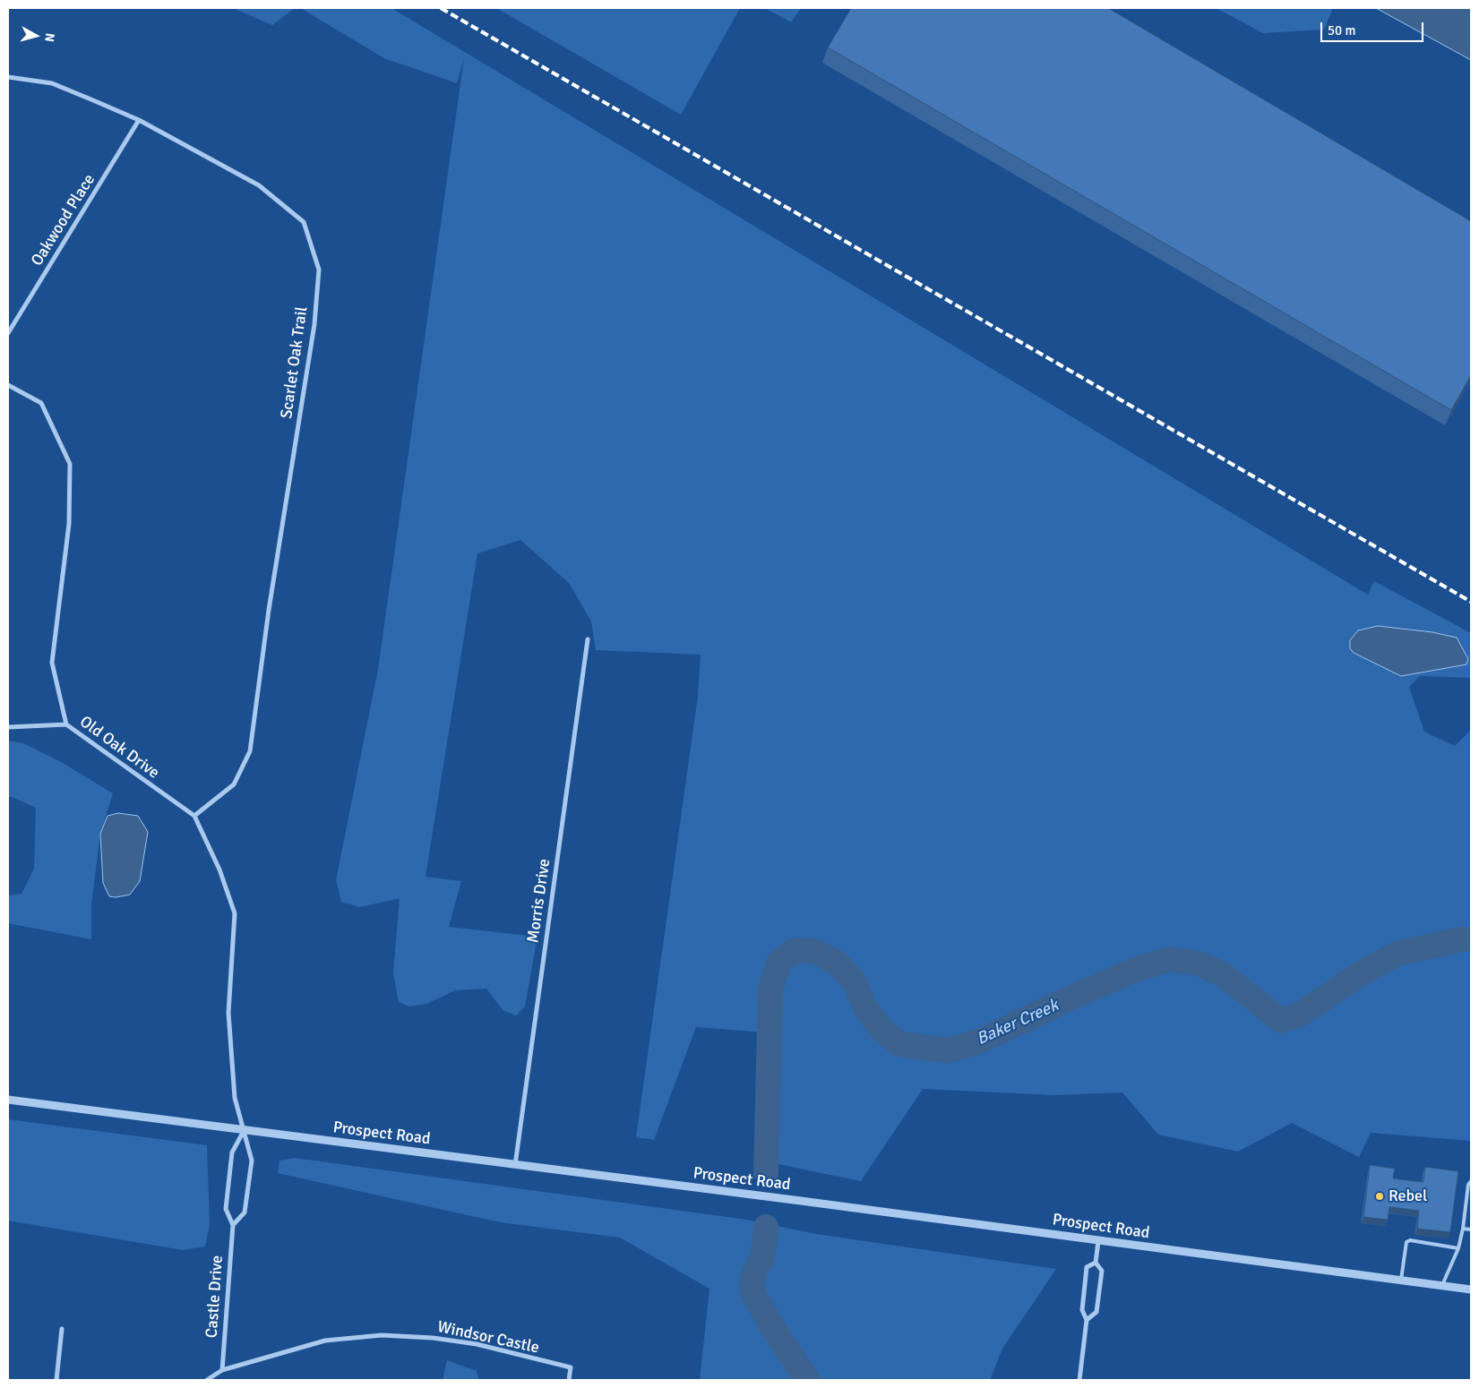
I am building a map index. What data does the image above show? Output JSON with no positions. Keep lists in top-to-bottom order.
{
  "streets": {
    "street": [
      "Oakwood Place",
      "Scarlet Oak Trail",
      "Old Oak Drive",
      "Morris Drive",
      "Prospect Road",
      "Castle Drive",
      "Windsor Castle"
    ]
  },
  "crossings": [
    ["Oakwood Place", "Scarlet Oak Trail"],
    ["Scarlet Oak Trail", "Old Oak Drive"],
    ["Old Oak Drive", "Prospect Road"],
    ["Old Oak Drive", "Castle Drive"],
    ["Morris Drive", "Prospect Road"],
    ["Prospect Road", "Castle Drive"],
    ["Castle Drive", "Windsor Castle"]
  ],
  "water": ["Baker Creek"],
  "places": ["Rebel"],
  "scale_bar": "50 m",
  "north": "right"
}
